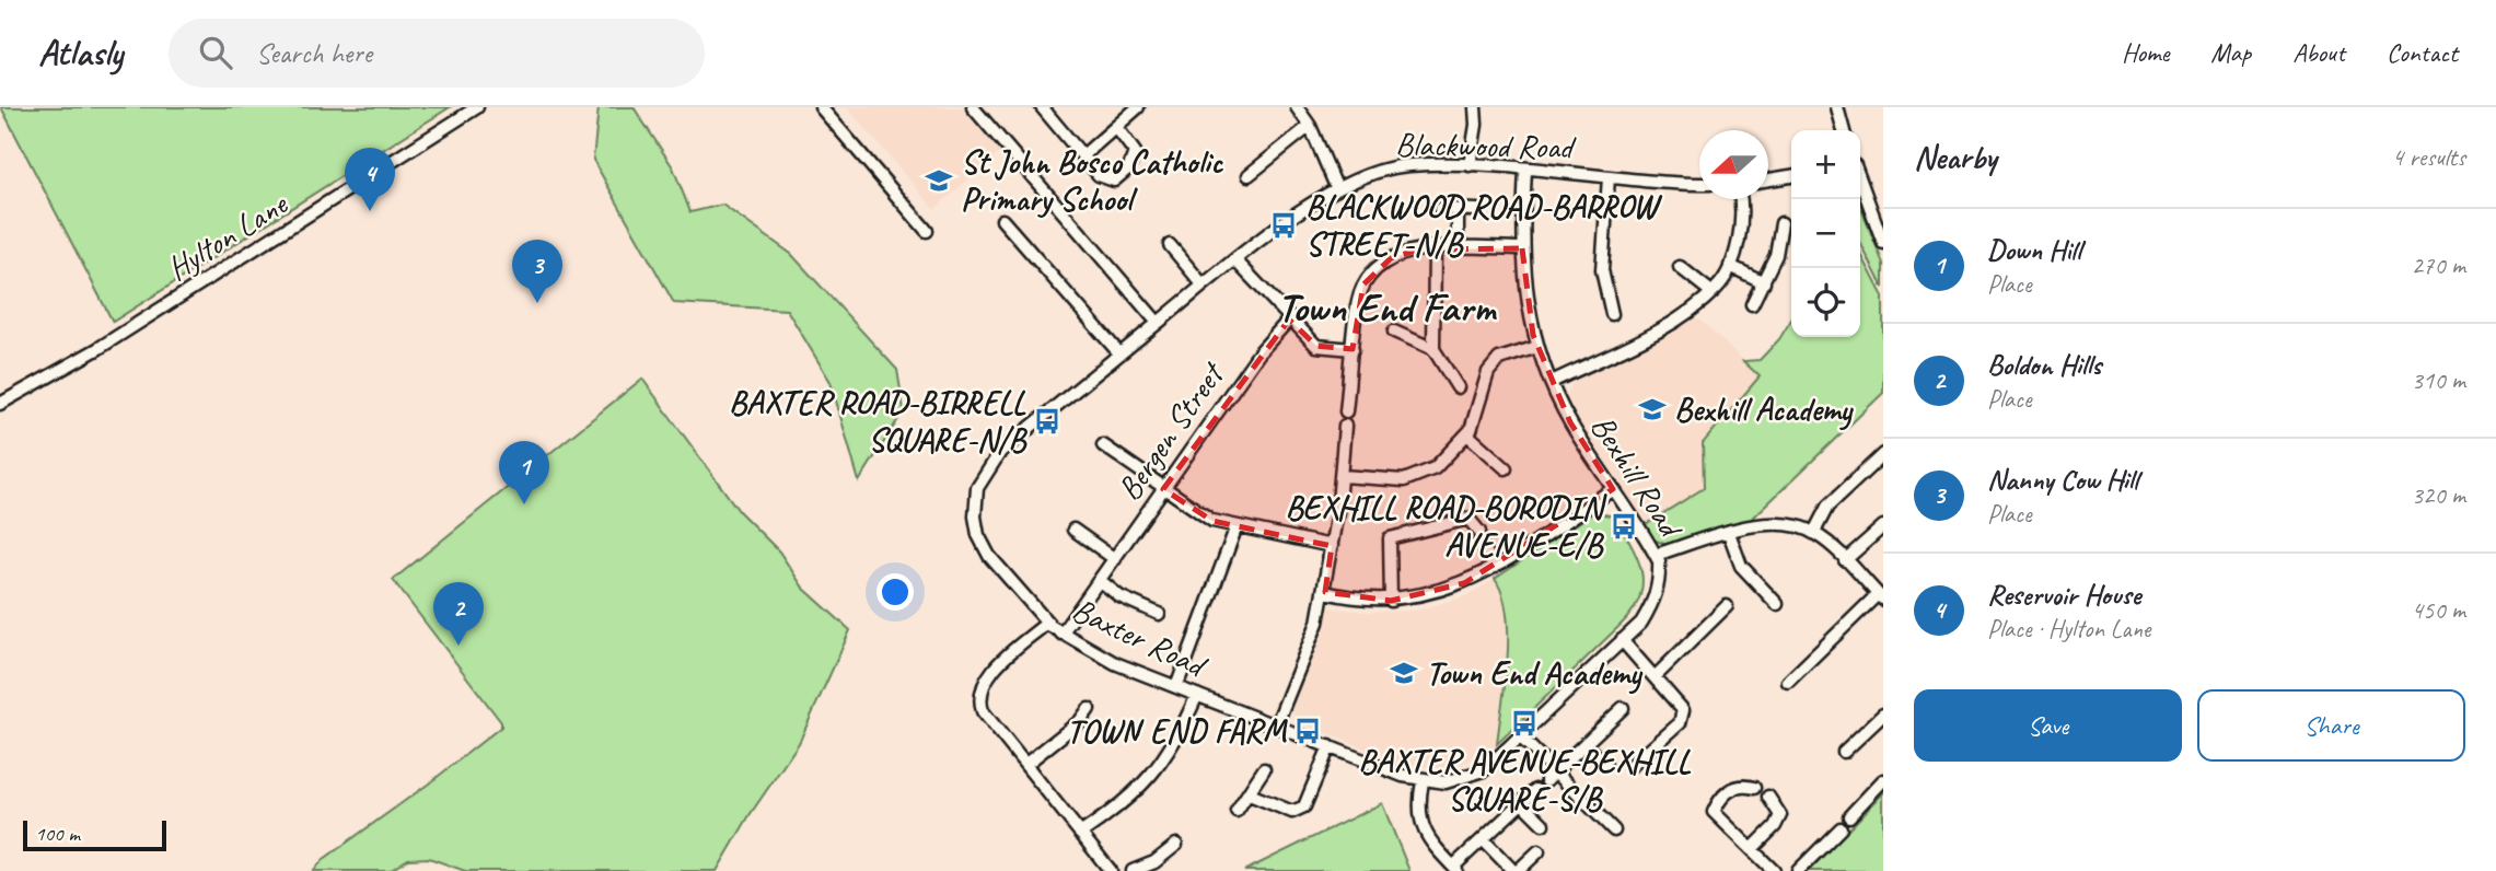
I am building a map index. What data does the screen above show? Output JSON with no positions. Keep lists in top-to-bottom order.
{
  "streets": {
    "street": [
      "Blackwood Road",
      "Hylton Lane",
      "Bergen Street",
      "Bexhill Road",
      "Baxter Road"
    ]
  },
  "crossings": [
    ["Blackwood Road", "Bexhill Road"],
    ["Blackwood Road", "Baxter Road"],
    ["Bergen Street", "Baxter Road"],
    ["Bexhill Road", "Baxter Road"]
  ],
  "districts": ["Town End Farm"],
  "places": {
    "school or university": ["St John Bosco Catholic Primary School", "Bexhill Academy", "Town End Academy"],
    "bus stop": [
      "BLACKWOOD ROAD-BARROW STREET-N/B",
      "BAXTER ROAD-BIRRELL SQUARE-N/B",
      "BEXHILL ROAD-BORODIN AVENUE-E/B",
      "BAXTER AVENUE-BEXHILL SQUARE-S/B",
      "TOWN END FARM"
    ]
  },
  "scale_bar": "100 m",
  "north": "left",
  "page": {
    "header": "Atlasly",
    "search": "Search here",
    "nav": [
      "Home",
      "Map",
      "About",
      "Contact"
    ],
    "heading": ["Nearby", "4 results"],
    "map_buttons": ["+", "−"],
    "pins": [
      "4",
      "3",
      "1",
      "2"
    ],
    "list": [
      {
        "mark": "1",
        "name": "Down Hill",
        "note": "Place",
        "value": "270 m"
      },
      {
        "mark": "2",
        "name": "Boldon Hills",
        "note": "Place",
        "value": "310 m"
      },
      {
        "mark": "3",
        "name": "Nanny Cow Hill",
        "note": "Place",
        "value": "320 m"
      },
      {
        "mark": "4",
        "name": "Reservoir House",
        "note": "Place · Hylton Lane",
        "value": "450 m"
      }
    ],
    "buttons": ["Save", "Share"],
    "scale": "100 m"
  }
}
